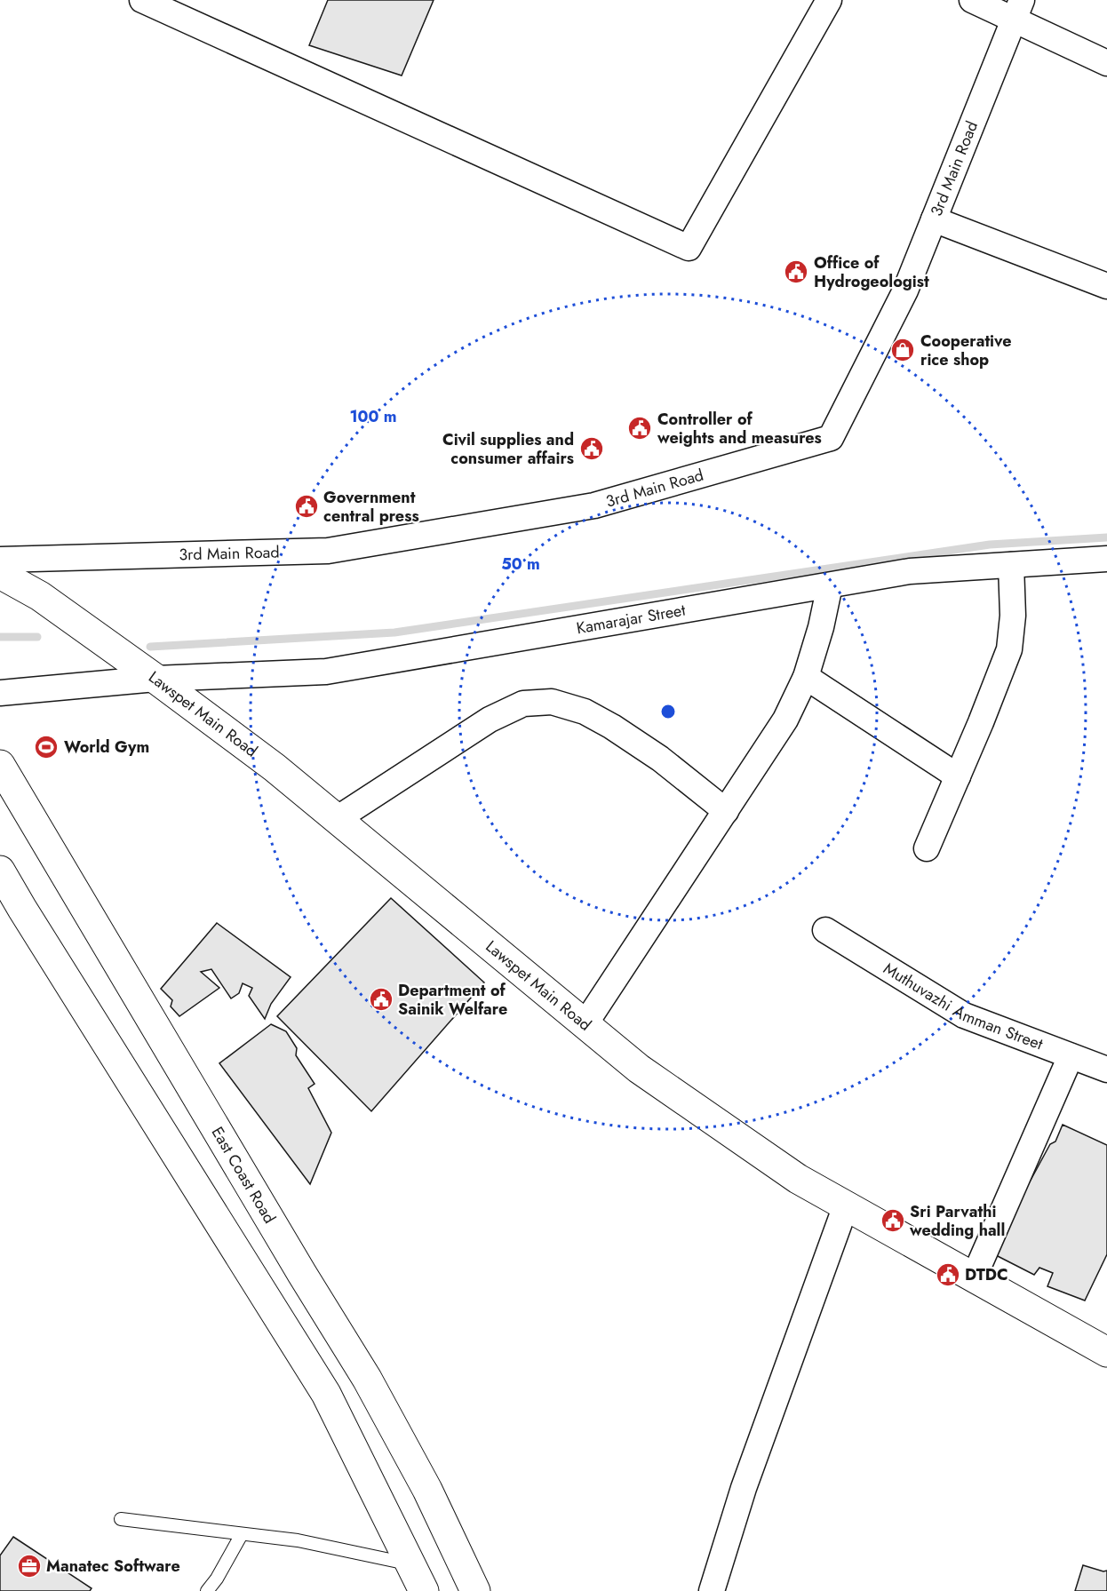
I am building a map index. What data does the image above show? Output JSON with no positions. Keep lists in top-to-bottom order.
{
  "streets": {
    "main road": ["Lawspet Main Road", "East Coast Road"],
    "street": ["3rd Main Road", "Kamarajar Street", "Muthuvazhi Amman Street"]
  },
  "crossings": [
    ["Kamarajar Street", "Lawspet Main Road"]
  ],
  "places": {
    "public building": [
      "Office of Hydrogeologist",
      "Controller of weights and measures",
      "Civil supplies and consumer affairs",
      "Government central press",
      "Department of Sainik Welfare",
      "Sri Parvathi wedding hall",
      "DTDC"
    ],
    "shop": ["Cooperative rice shop"],
    "sports": ["World Gym"],
    "office": ["Manatec Software"]
  },
  "rings": ["100 m", "50 m"]
}
